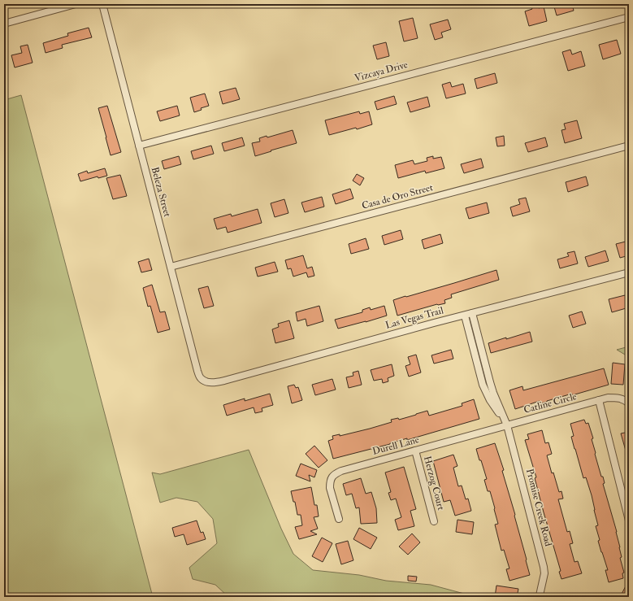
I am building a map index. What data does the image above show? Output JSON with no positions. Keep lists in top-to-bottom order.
{
  "streets": {
    "street": [
      "Vizcaya Drive",
      "Beleza Street",
      "Casa de Oro Street",
      "Las Vegas Trail",
      "Catline Circle",
      "Durell Lane",
      "Herzog Court",
      "Promise Creek Road"
    ]
  },
  "crossings": [
    ["Vizcaya Drive", "Beleza Street"],
    ["Beleza Street", "Casa de Oro Street"],
    ["Beleza Street", "Las Vegas Trail"],
    ["Las Vegas Trail", "Promise Creek Road"],
    ["Catline Circle", "Durell Lane"],
    ["Catline Circle", "Promise Creek Road"],
    ["Durell Lane", "Herzog Court"],
    ["Durell Lane", "Promise Creek Road"]
  ]
}
